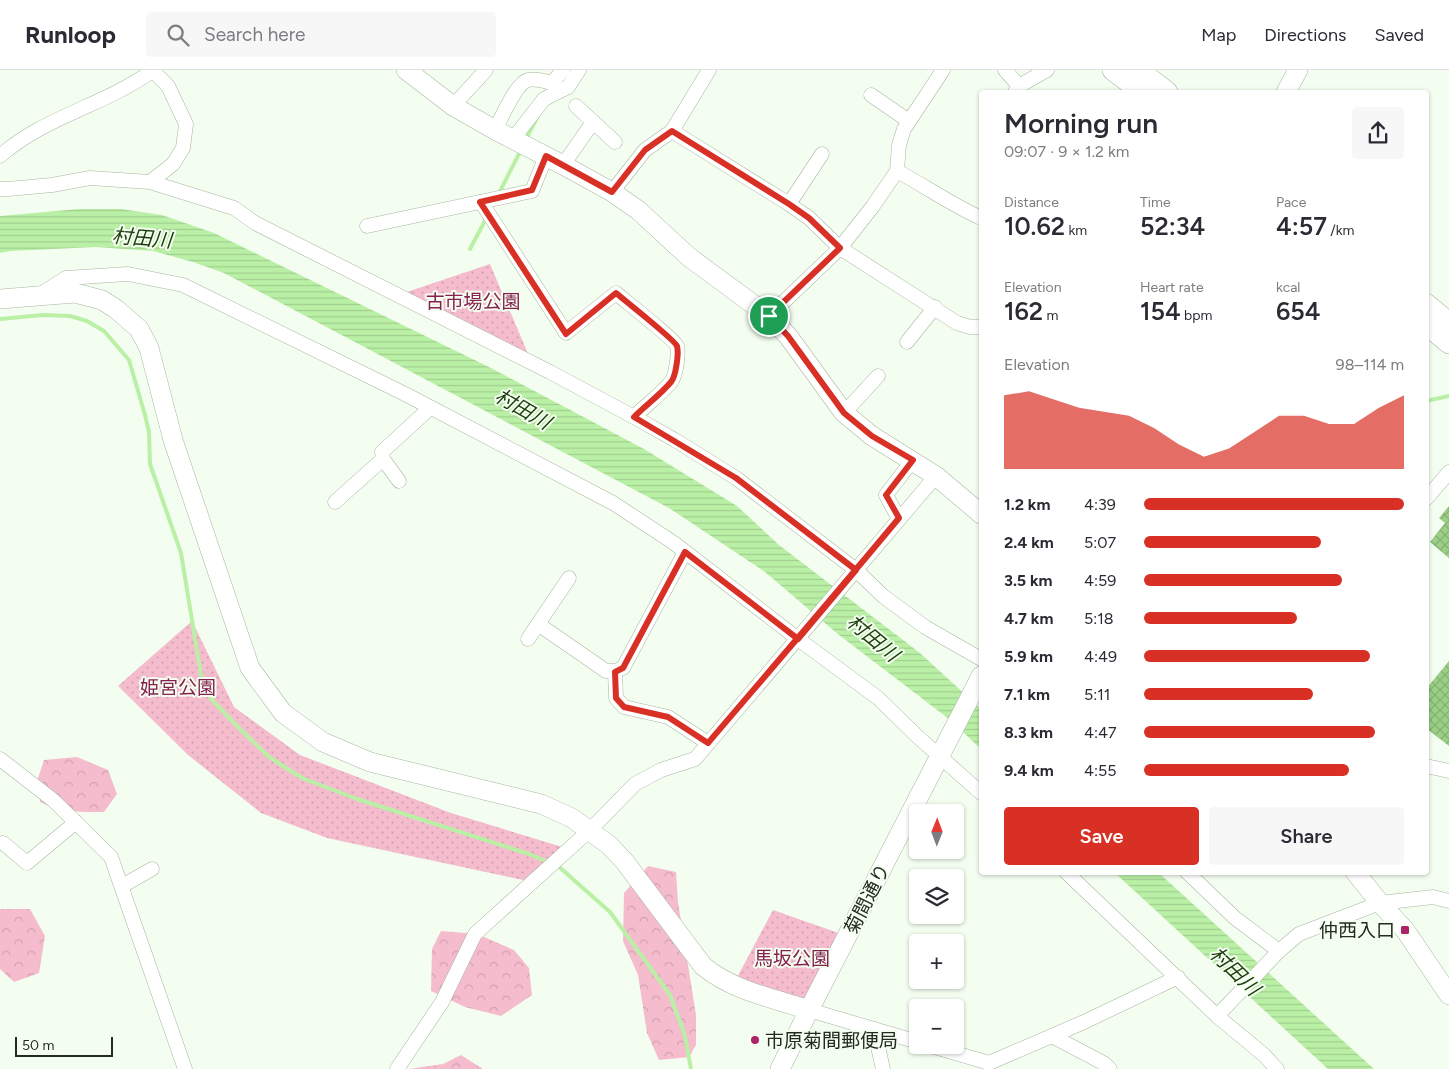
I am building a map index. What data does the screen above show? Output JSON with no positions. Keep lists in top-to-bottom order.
{
  "streets": {
    "street": ["菊間通り"]
  },
  "water": ["村田川"],
  "parks": ["古市場公園", "姫宮公園", "馬坂公園"],
  "places": {
    "transit": ["仲西入口"],
    "other": ["市原菊間郵便局"]
  },
  "scale_bar": "50 m",
  "north": "top",
  "page": {
    "header": "Runloop",
    "search": "Search here",
    "nav": ["Map", "Directions", "Saved"],
    "heading": ["Morning run", "09:07 · 9 × 1.2 km"],
    "stats": [
      ["Distance", "10.62 km"],
      ["Time", "52:34"],
      ["Pace", "4:57 /km"],
      ["Elevation", "162 m"],
      ["Heart rate", "154 bpm"],
      ["kcal", "654"]
    ],
    "chart": ["Elevation", "98–114 m"],
    "list": [
      {
        "name": "1.2 km",
        "note": "4:39"
      },
      {
        "name": "2.4 km",
        "note": "5:07"
      },
      {
        "name": "3.5 km",
        "note": "4:59"
      },
      {
        "name": "4.7 km",
        "note": "5:18"
      },
      {
        "name": "5.9 km",
        "note": "4:49"
      },
      {
        "name": "7.1 km",
        "note": "5:11"
      },
      {
        "name": "8.3 km",
        "note": "4:47"
      },
      {
        "name": "9.4 km",
        "note": "4:55"
      }
    ],
    "buttons": ["Save", "Share"],
    "map_buttons": ["+", "−"],
    "scale": "50 m"
  }
}
